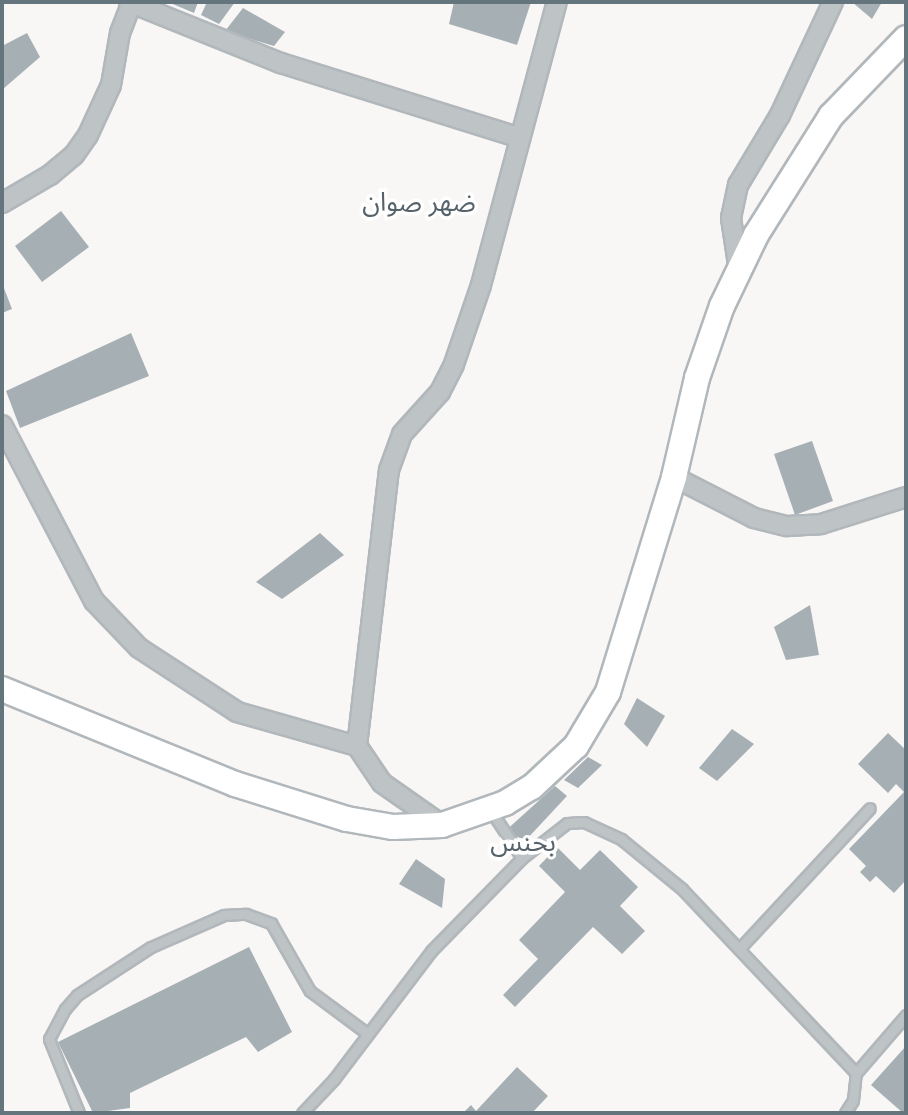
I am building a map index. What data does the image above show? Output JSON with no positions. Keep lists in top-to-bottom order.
{
  "districts": ["ضهر صوان", "بحنس"]
}
